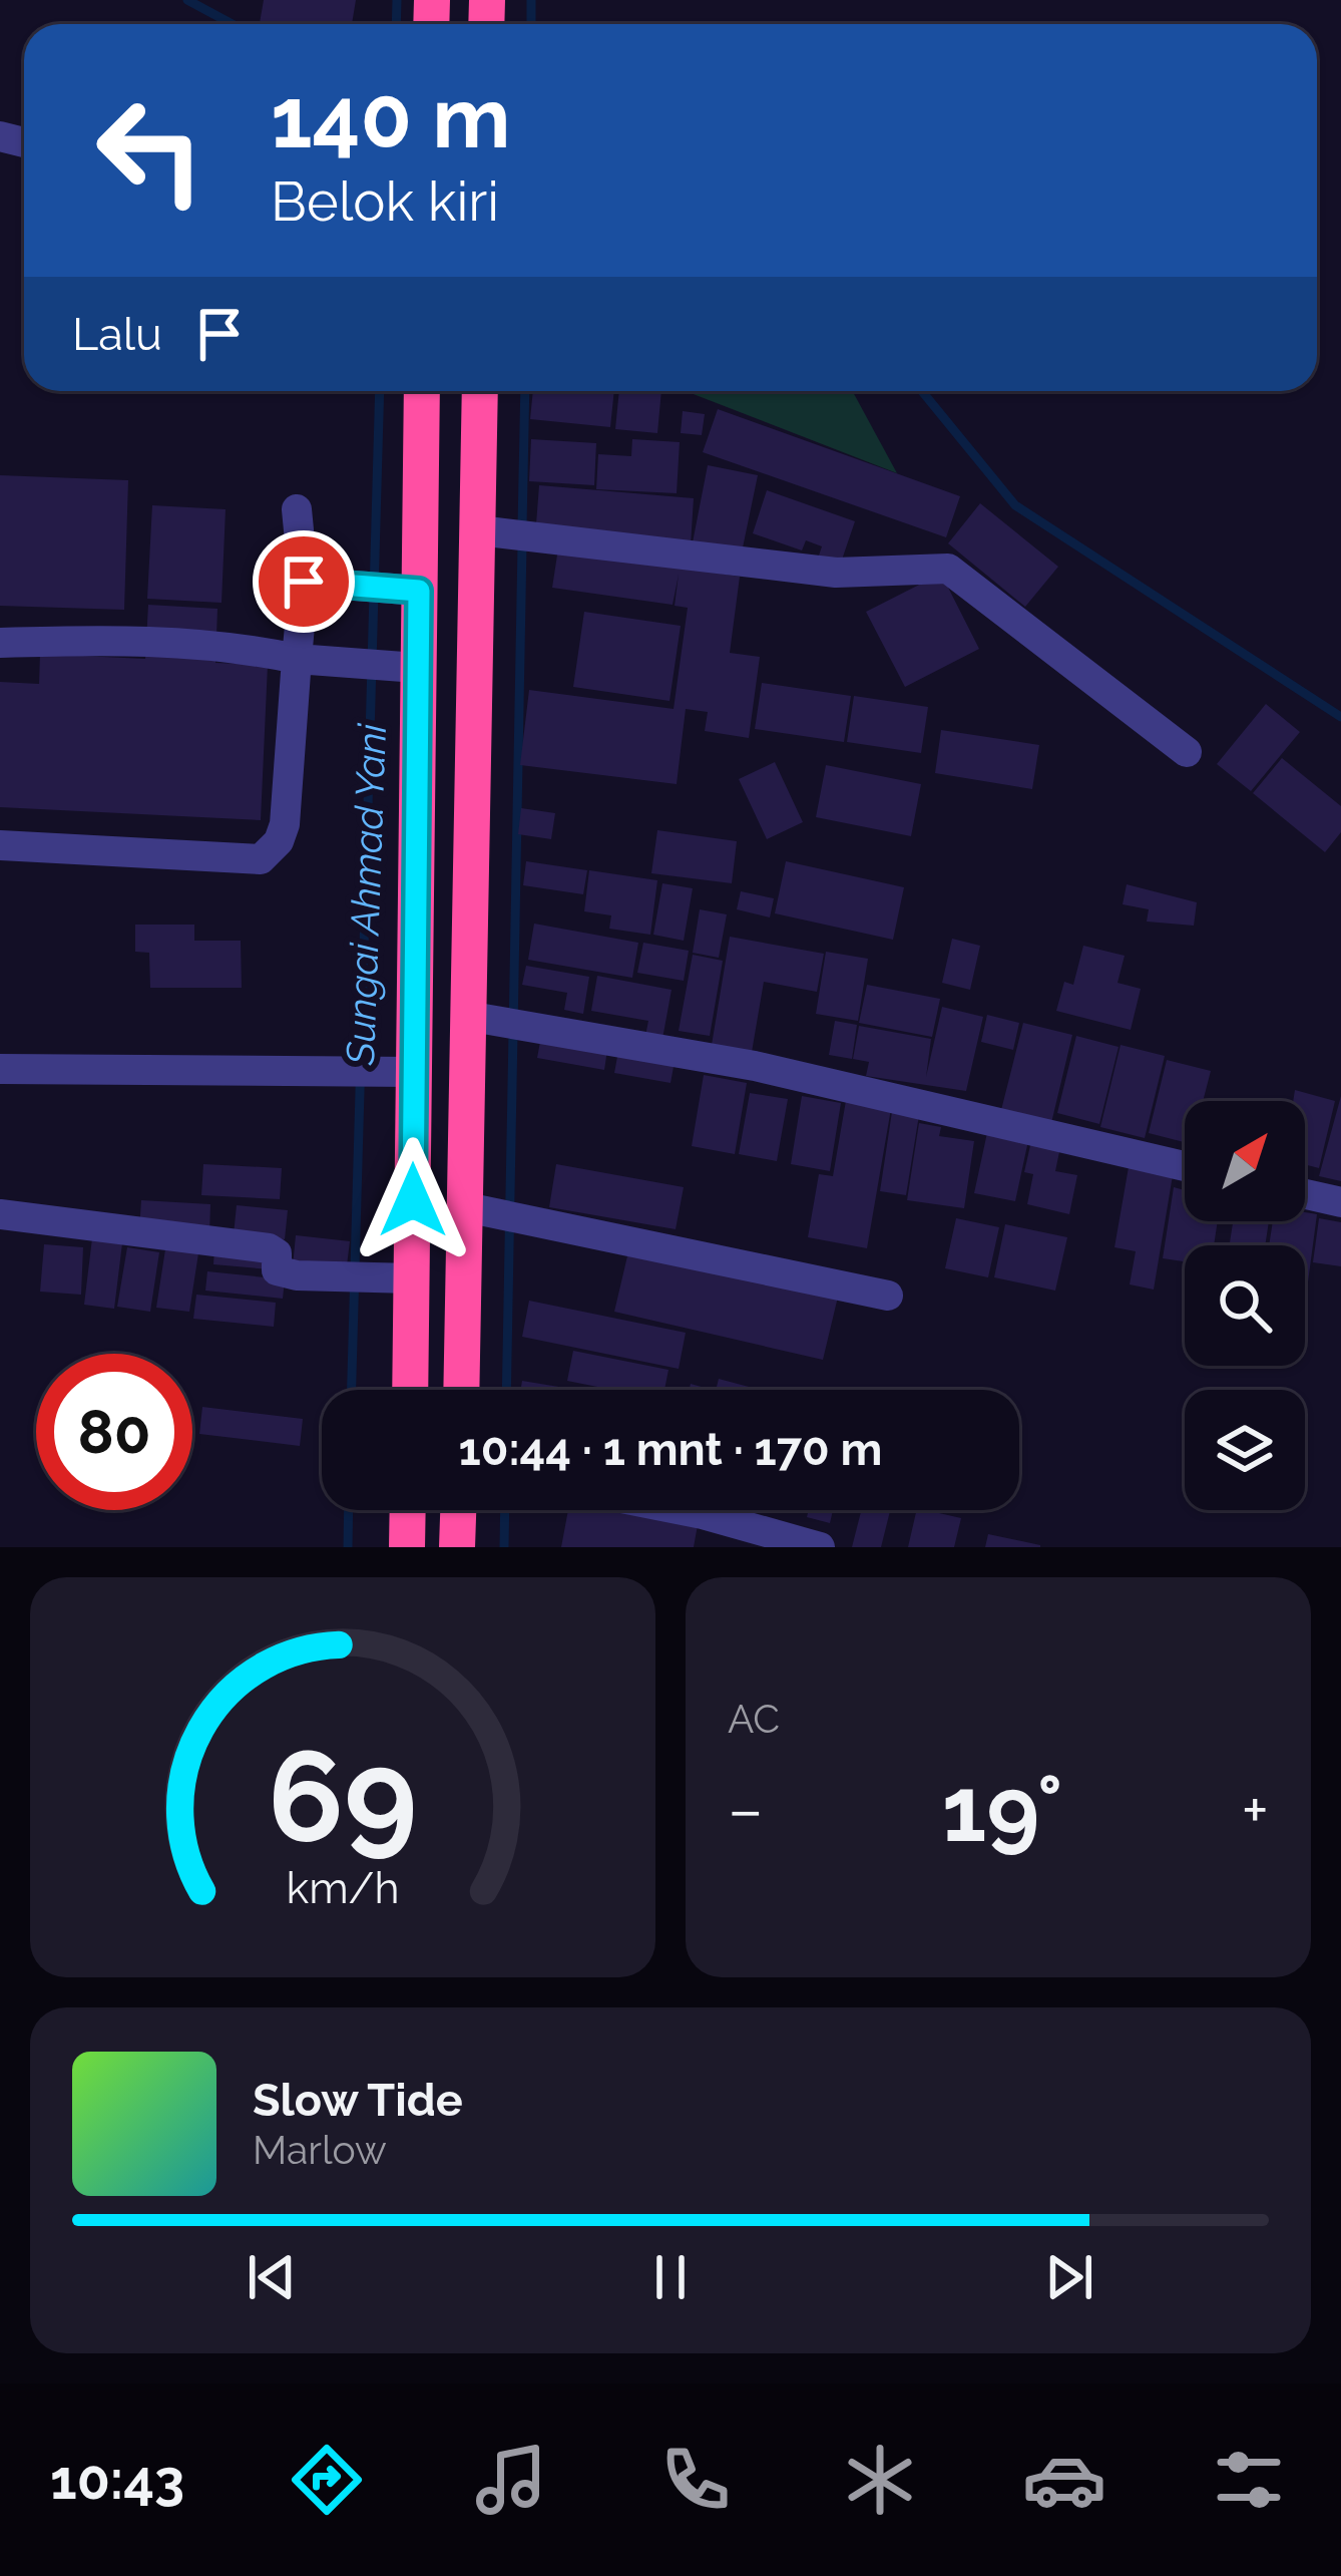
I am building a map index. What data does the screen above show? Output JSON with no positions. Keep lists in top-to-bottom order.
{
  "water": ["Sungai Ahmad Yani"],
  "north": "top right",
  "page": {
    "turn": ["140 m", "Belok kiri"],
    "then": "Lalu",
    "limit": "80",
    "trip": "10:44 · 1 mnt · 170 m",
    "tile": "AC",
    "heat": ["−", "19°", "+"],
    "song": ["Slow Tide", "Marlow"],
    "tabs": "10:43",
    "gauge": ["69", "km/h"]
  }
}
